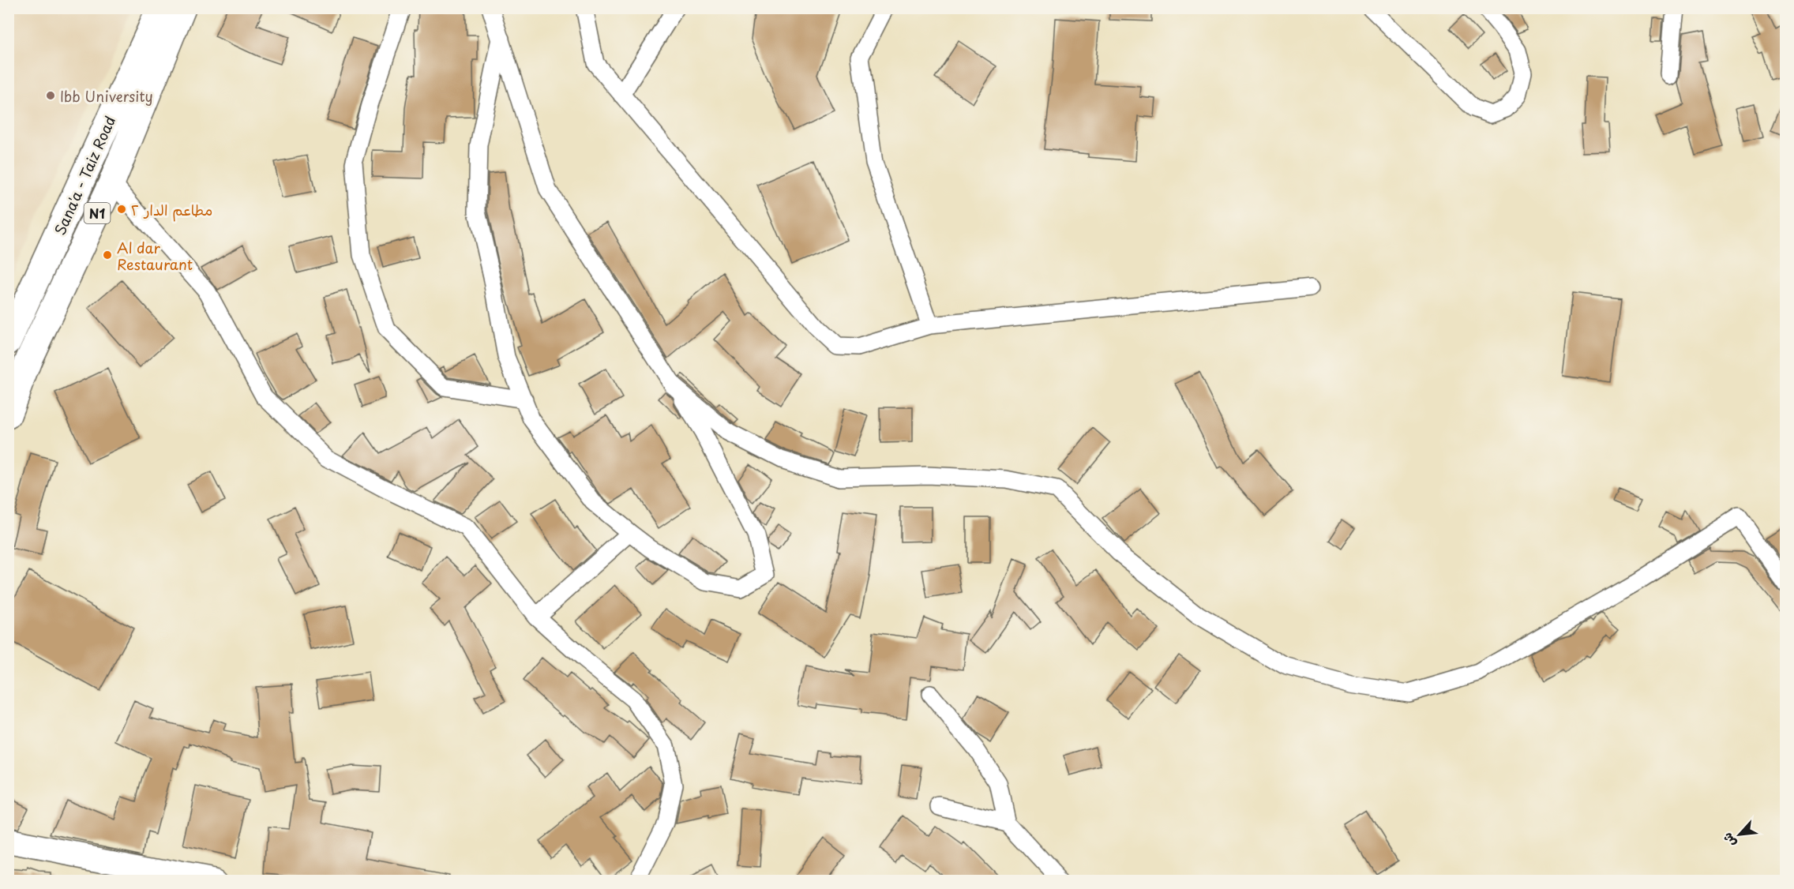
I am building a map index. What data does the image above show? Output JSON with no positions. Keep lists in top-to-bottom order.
{
  "streets": {
    "highway": ["Sana'a - Taiz Road", "N1"]
  },
  "places": ["Ibb University", "مطاعم الدار ٢", "Al dar Restaurant"],
  "north": "bottom left"
}
